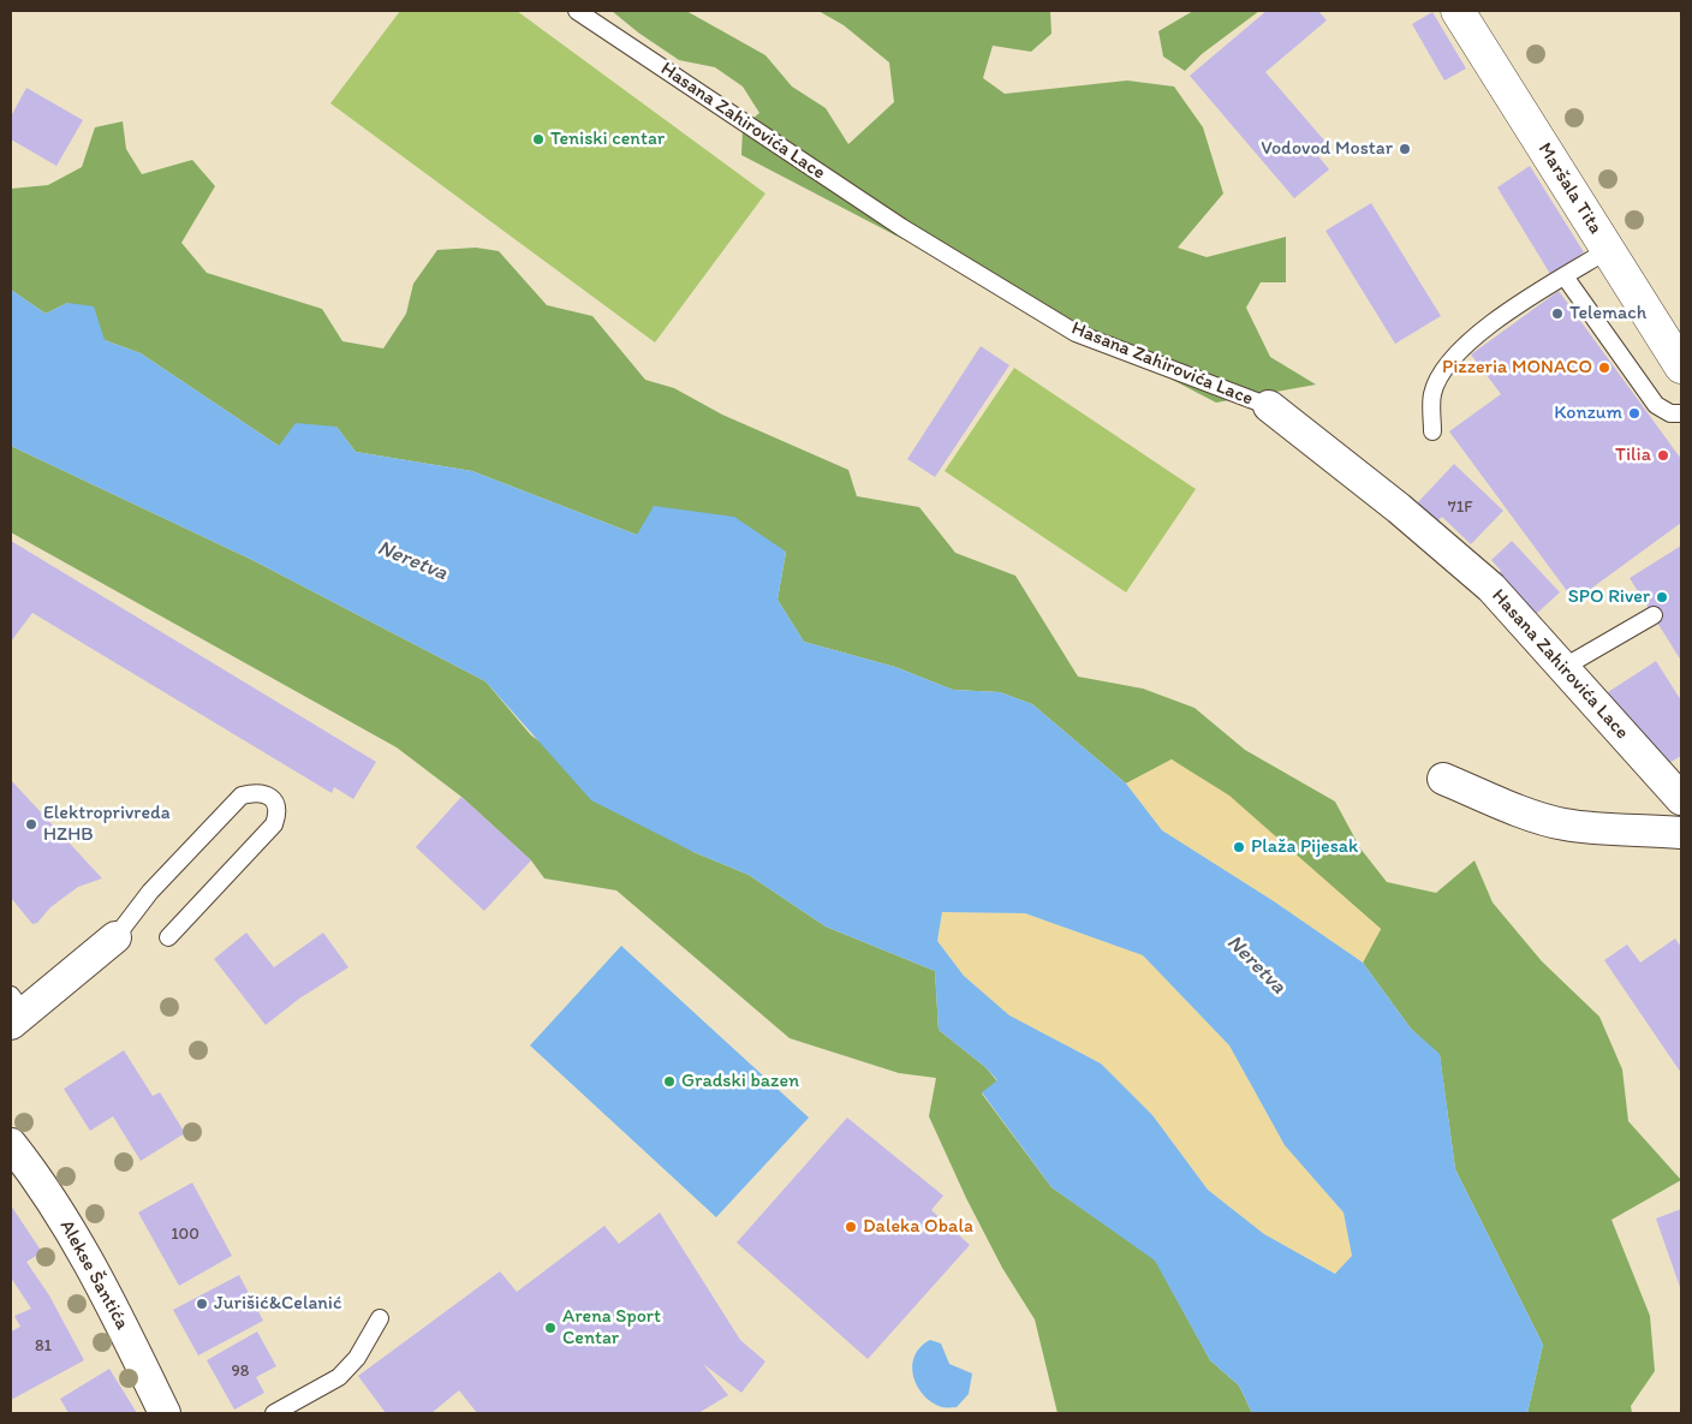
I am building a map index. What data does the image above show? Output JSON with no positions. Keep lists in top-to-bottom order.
{
  "streets": {
    "street": ["Hasana Zahirovića Lace", "Maršala Tita", "Alekse Šantića"]
  },
  "water": ["Neretva"],
  "places": [
    "Teniski centar",
    "Vodovod Mostar",
    "Telemach",
    "Pizzeria MONACO",
    "Konzum",
    "Tilia",
    "SPO River",
    "Elektroprivreda HZHB",
    "Plaža Pijesak",
    "Gradski bazen",
    "Daleka Obala",
    "Jurišić&Celanić",
    "Arena Sport Centar"
  ],
  "house_numbers": [
    "71F",
    "100",
    "81",
    "98"
  ]
}
